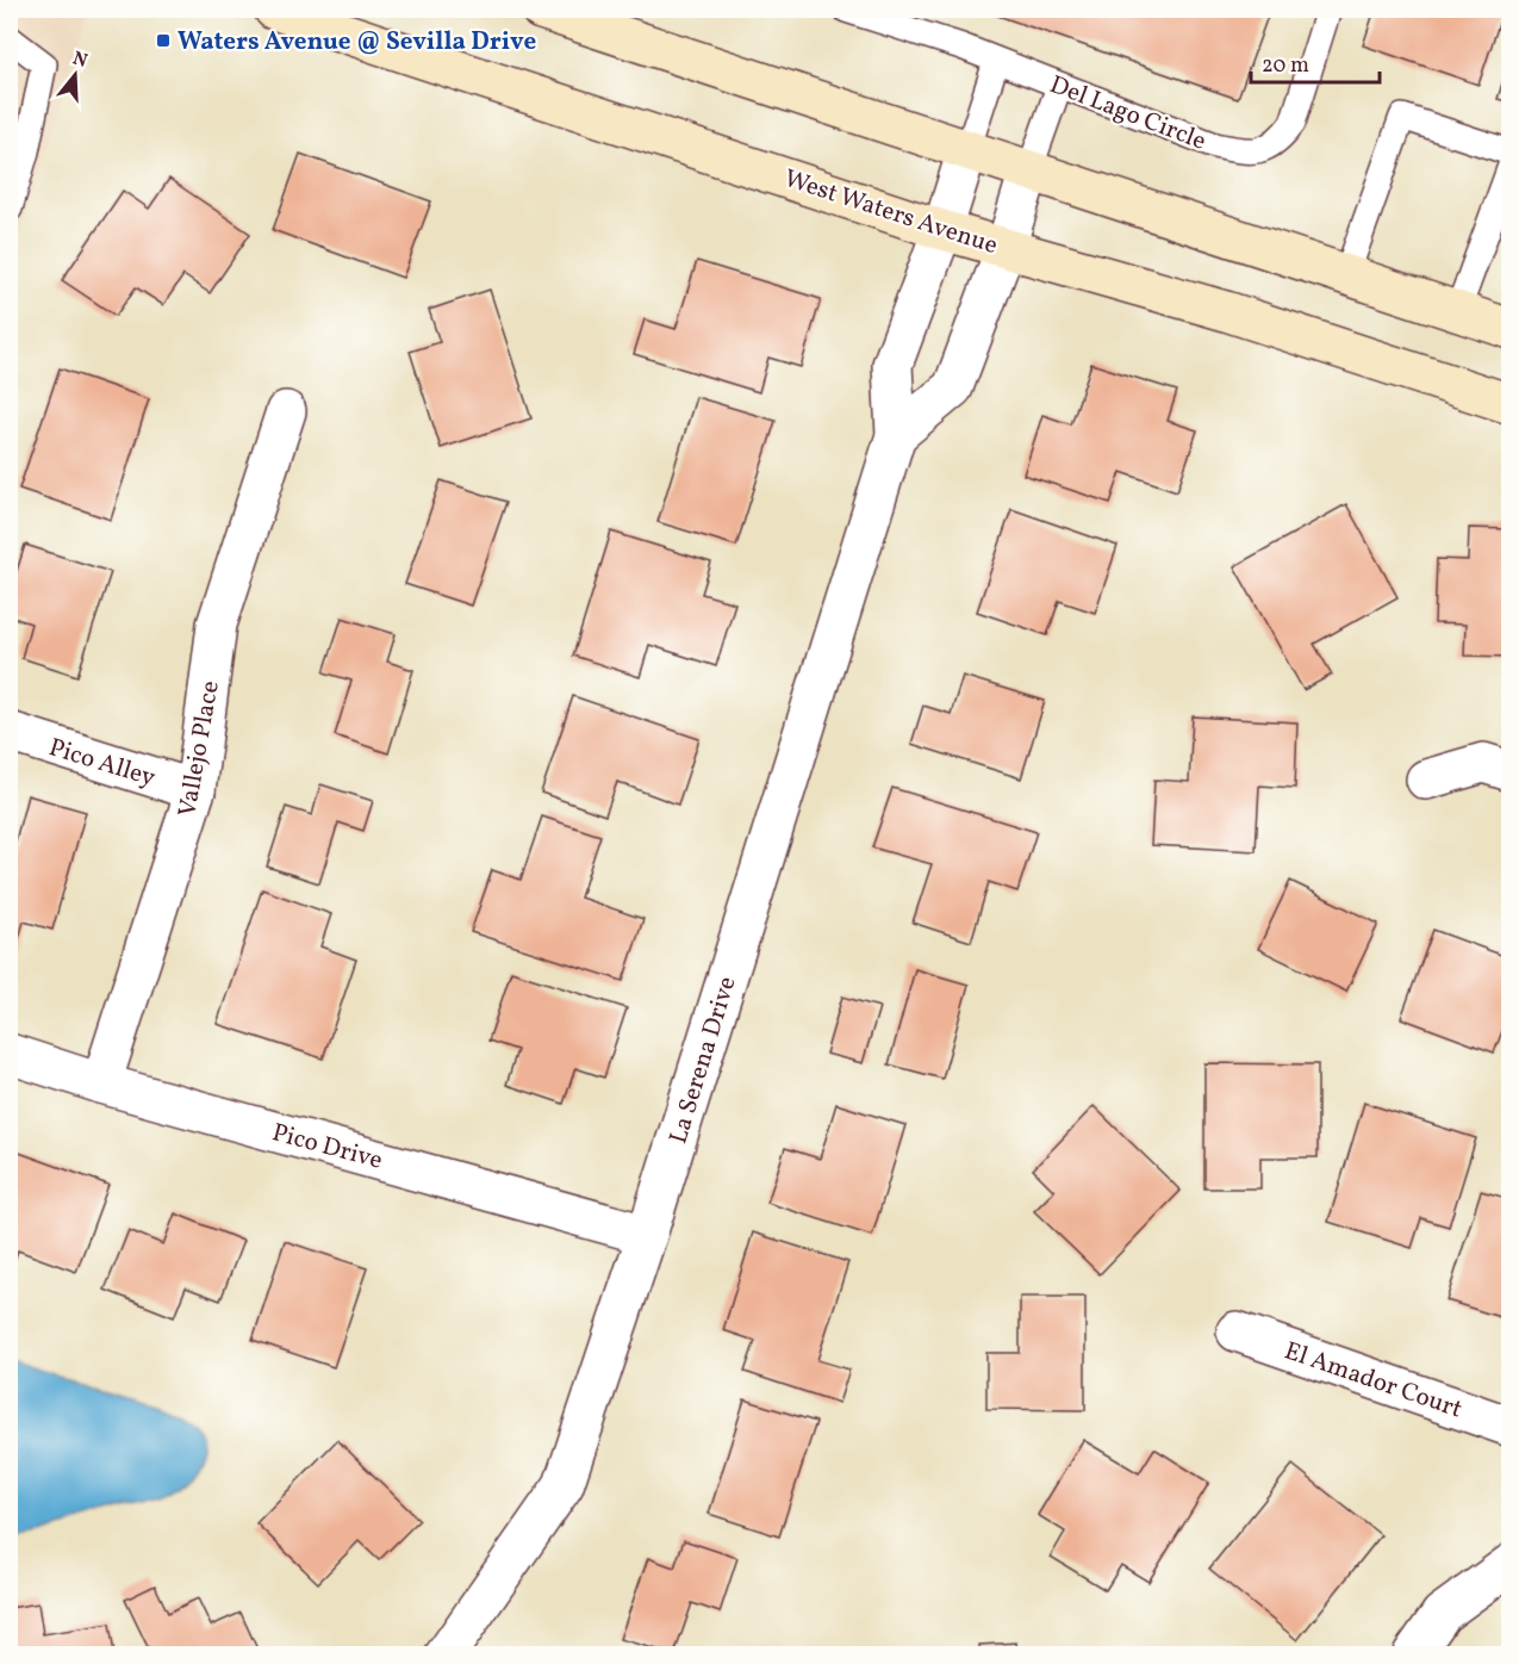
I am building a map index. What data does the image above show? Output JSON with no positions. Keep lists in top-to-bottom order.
{
  "streets": {
    "main road": ["West Waters Avenue"],
    "street": [
      "Vallejo Place",
      "Pico Alley",
      "La Serena Drive",
      "Pico Drive",
      "El Amador Court"
    ],
    "lane": ["Del Lago Circle"]
  },
  "crossings": [
    ["West Waters Avenue", "La Serena Drive"],
    ["Vallejo Place", "Pico Alley"],
    ["Vallejo Place", "Pico Drive"],
    ["La Serena Drive", "Pico Drive"]
  ],
  "places": {
    "transit": ["Waters Avenue @ Sevilla Drive"]
  },
  "scale_bar": "20 m",
  "north": "top"
}
